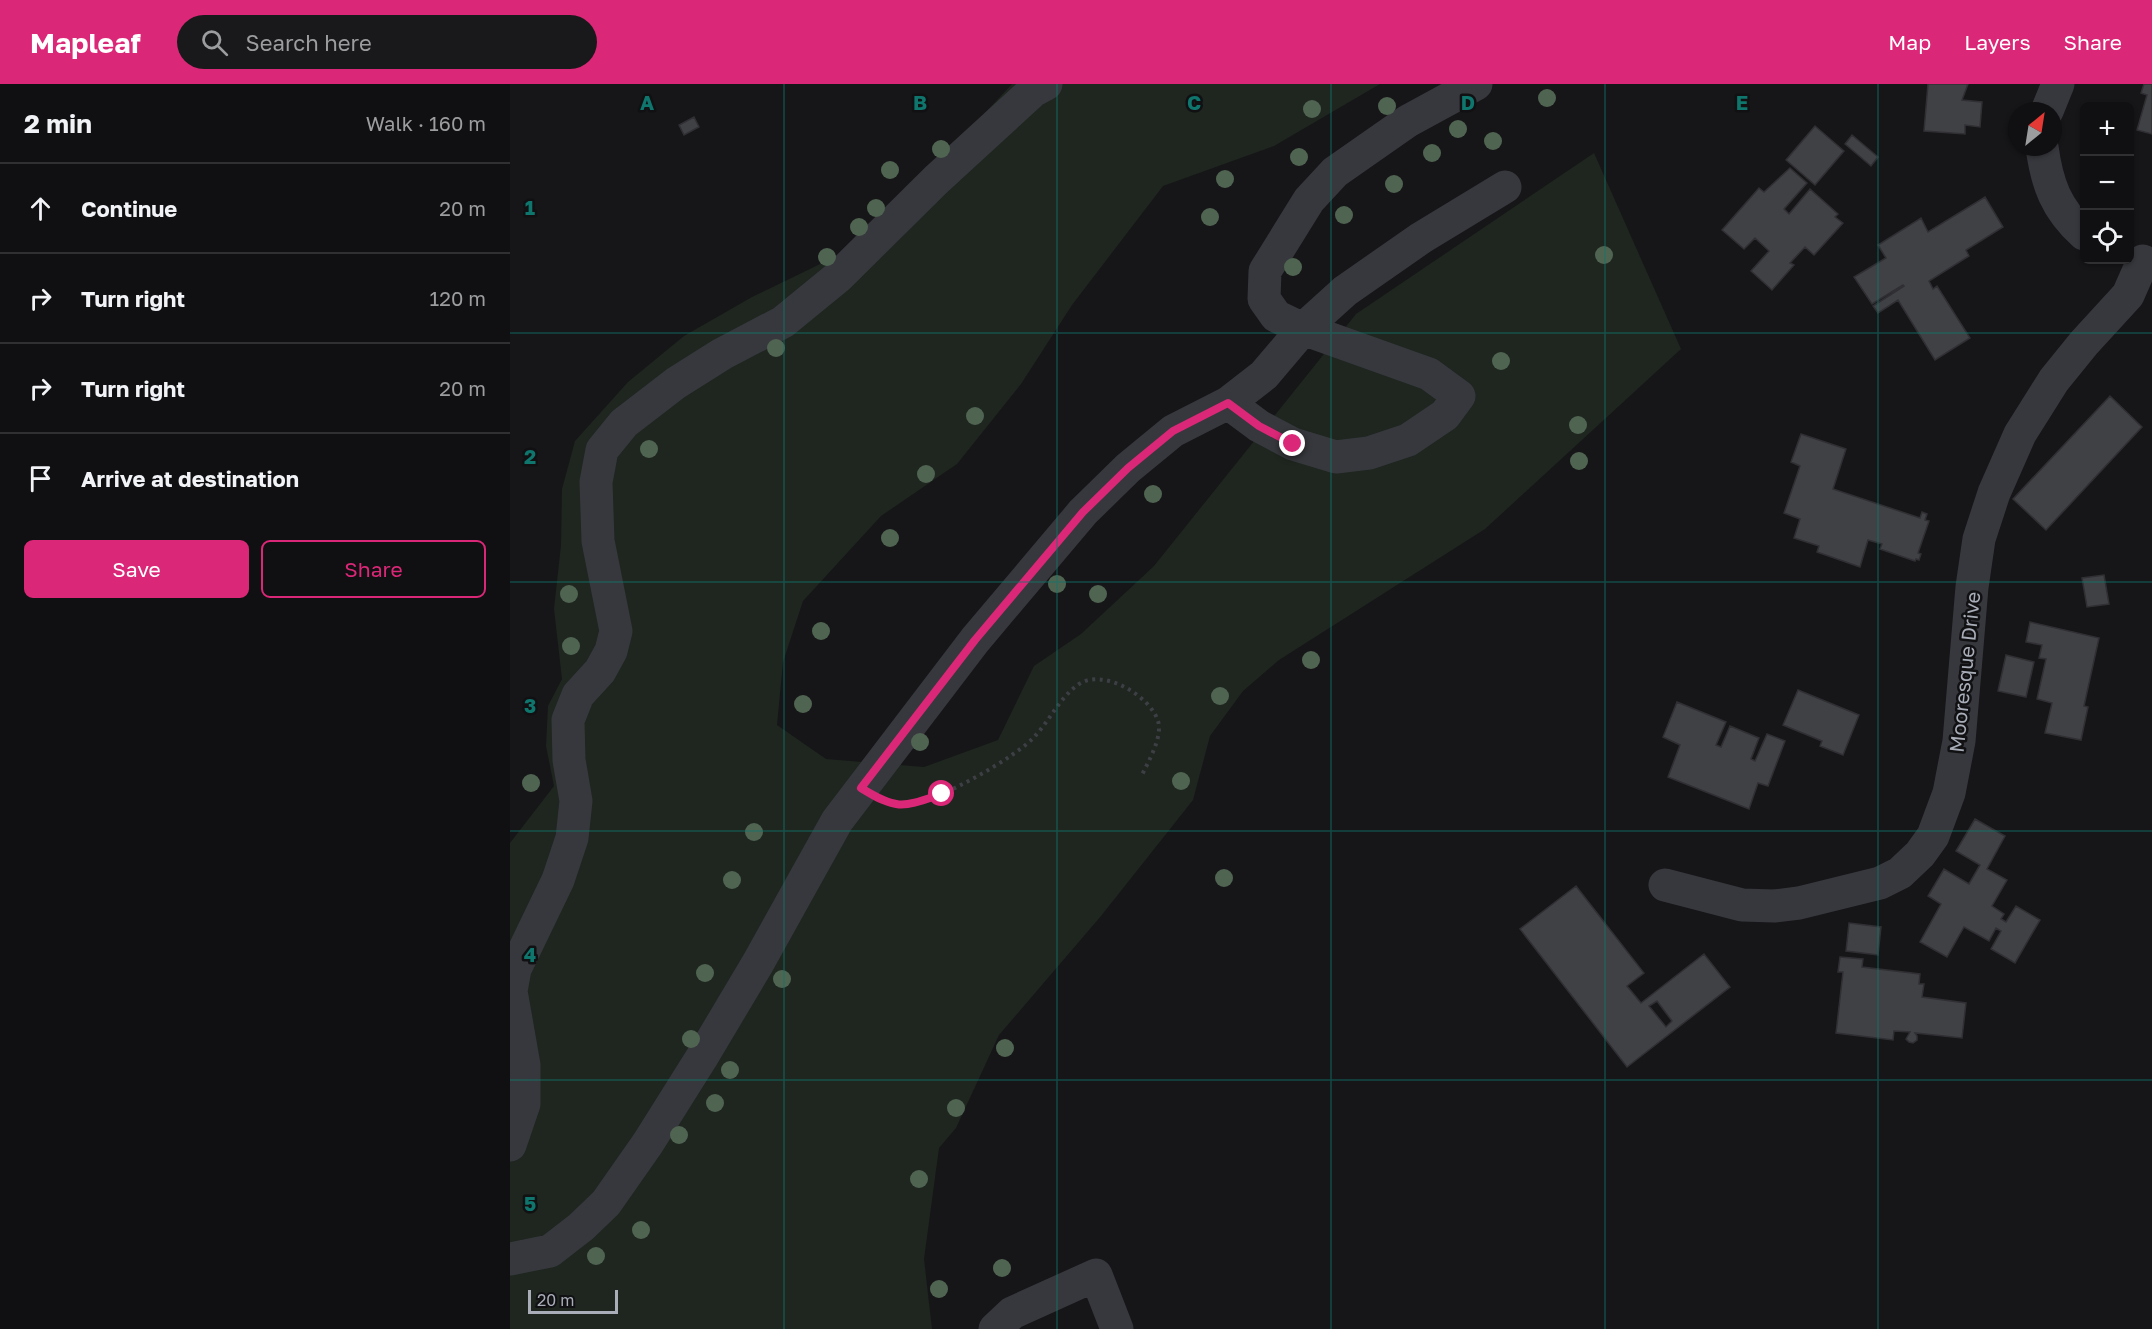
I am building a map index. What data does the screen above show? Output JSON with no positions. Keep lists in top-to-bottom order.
{
  "streets": {
    "street": ["Mooresque Drive"]
  },
  "scale_bar": "20 m",
  "north": "top right",
  "page": {
    "header": "Mapleaf",
    "search": "Search here",
    "nav": ["Map", "Layers", "Share"],
    "heading": ["2 min", "Walk · 160 m"],
    "map_buttons": ["+", "−"],
    "list": [
      ["Continue", "20 m"],
      ["Turn right", "120 m"],
      ["Turn right", "20 m"],
      "Arrive at destination"
    ],
    "buttons": ["Save", "Share"],
    "scale": "20 m"
  },
  "grid": {
    "columns": [
      "A",
      "B",
      "C",
      "D",
      "E"
    ],
    "rows": [
      "1",
      "2",
      "3",
      "4",
      "5"
    ]
  }
}
